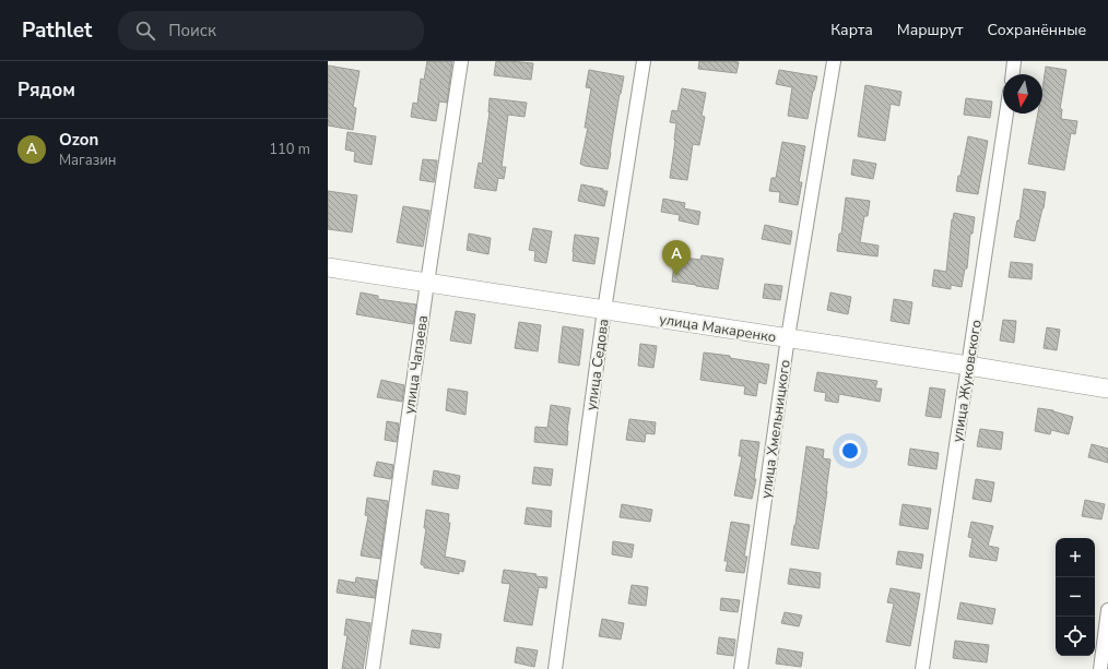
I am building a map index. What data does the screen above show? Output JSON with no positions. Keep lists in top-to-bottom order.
{
  "streets": {
    "street": [
      "улица Макаренко",
      "улица Чапаева",
      "улица Седова",
      "улица Жуковского",
      "улица Хмельницкого"
    ]
  },
  "crossings": [
    ["улица Макаренко", "улица Чапаева"],
    ["улица Макаренко", "улица Седова"],
    ["улица Макаренко", "улица Жуковского"],
    ["улица Макаренко", "улица Хмельницкого"]
  ],
  "north": "bottom",
  "page": {
    "header": "Pathlet",
    "search": "Поиск",
    "nav": ["Карта", "Маршрут", "Сохранённые"],
    "heading": "Рядом",
    "list": [
      {
        "mark": "A",
        "name": "Ozon",
        "note": "Магазин",
        "value": "110 m"
      }
    ],
    "pins": "A",
    "map_buttons": ["+", "−"]
  }
}
